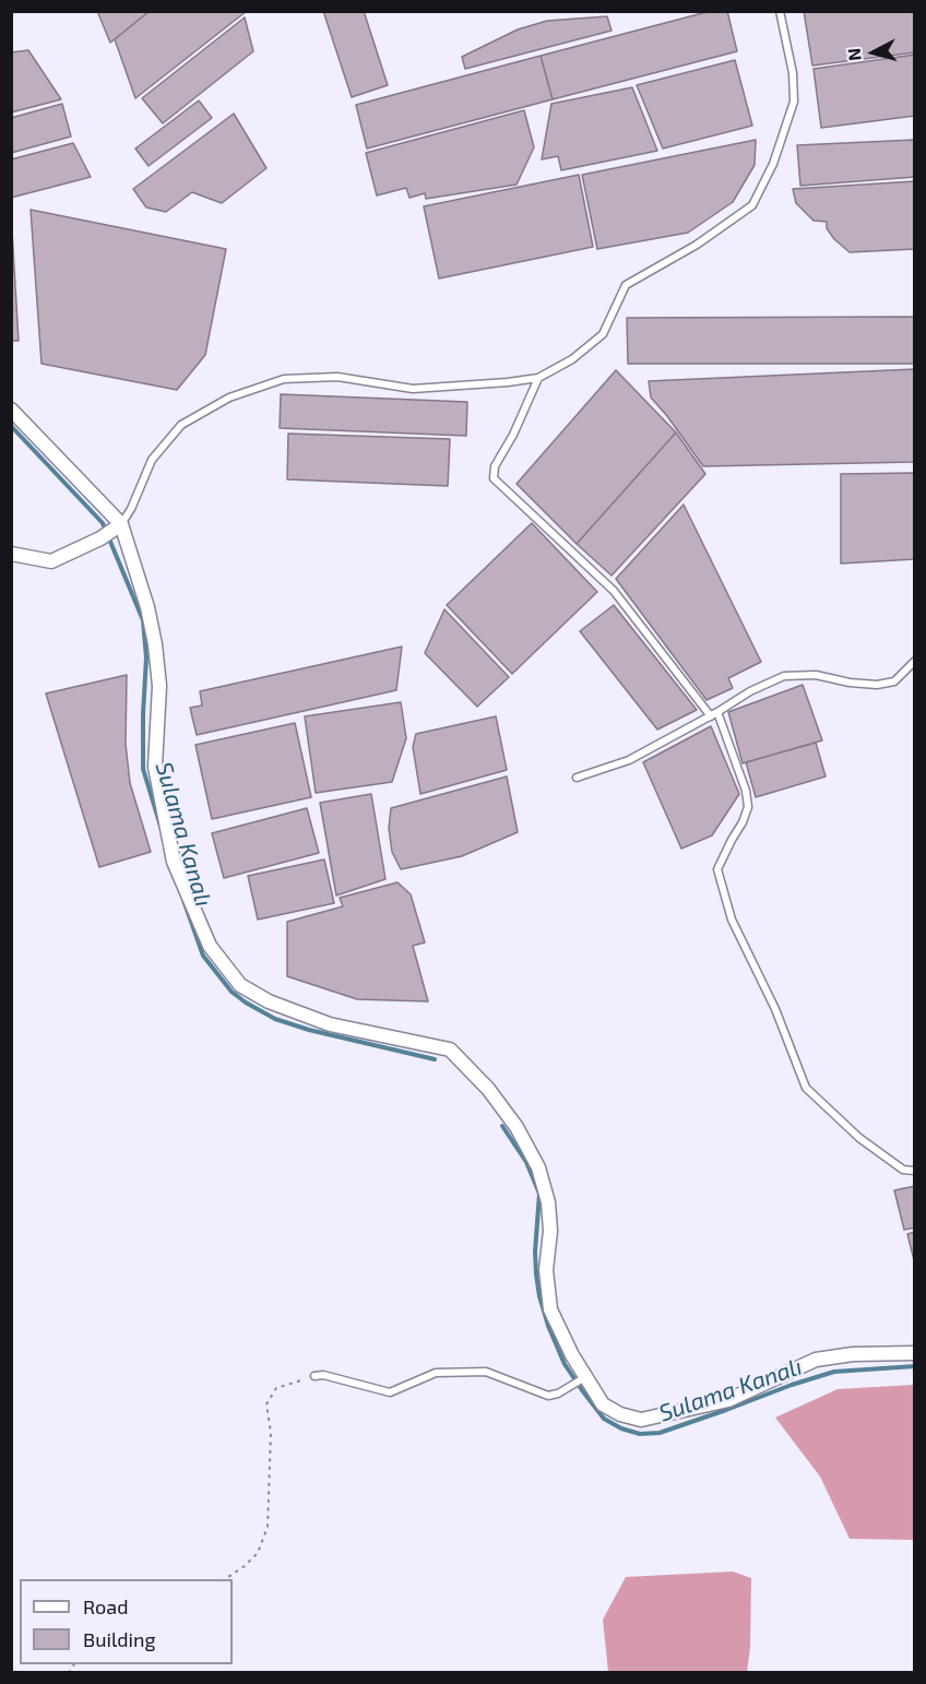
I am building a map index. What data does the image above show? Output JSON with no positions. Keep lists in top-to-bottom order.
{
  "water": ["Sulama Kanalı"],
  "legend": ["Road", "Building"],
  "north": "left"
}
